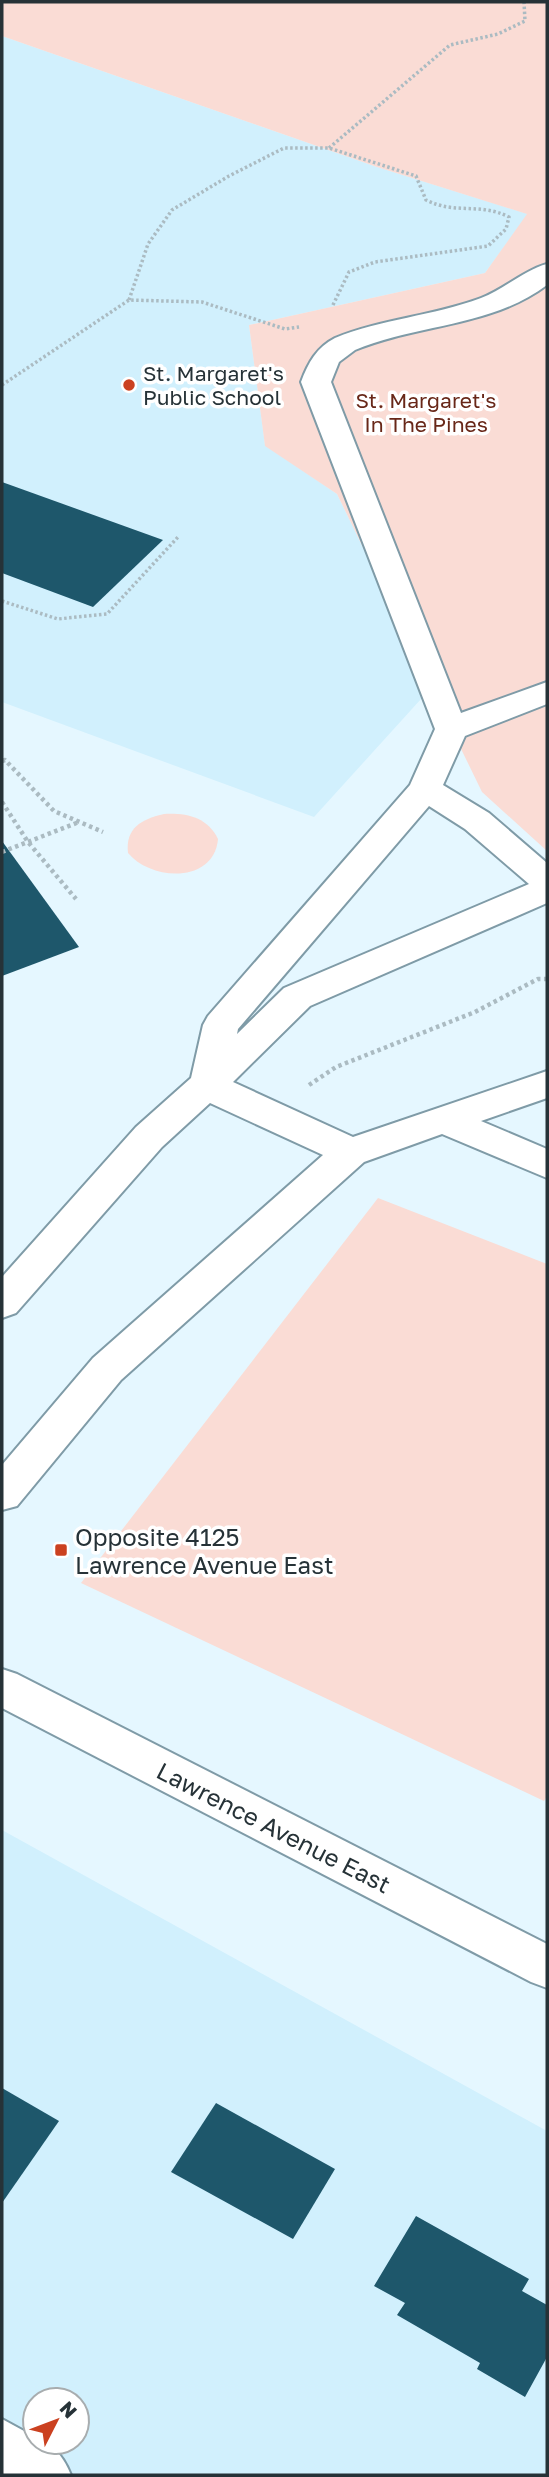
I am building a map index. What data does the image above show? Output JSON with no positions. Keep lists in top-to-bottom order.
{
  "streets": {
    "main road": ["Lawrence Avenue East"]
  },
  "parks": ["St. Margaret's In The Pines"],
  "places": {
    "other": ["St. Margaret's Public School"],
    "transit": ["Opposite 4125 Lawrence Avenue East"]
  },
  "north": "top right"
}
